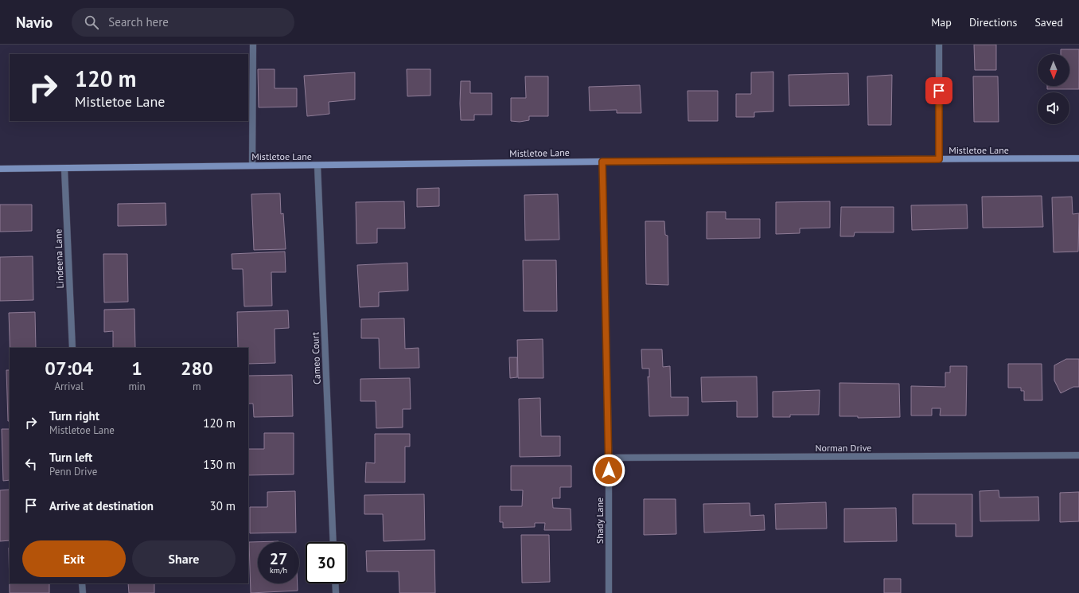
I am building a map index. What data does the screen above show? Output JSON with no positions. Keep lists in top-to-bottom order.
{
  "streets": {
    "street": [
      "Mistletoe Lane",
      "Lindeena Lane",
      "Cameo Court",
      "Norman Drive",
      "Shady Lane"
    ]
  },
  "crossings": [
    ["Mistletoe Lane", "Lindeena Lane"],
    ["Mistletoe Lane", "Cameo Court"],
    ["Mistletoe Lane", "Shady Lane"],
    ["Norman Drive", "Shady Lane"]
  ],
  "north": "bottom",
  "page": {
    "header": "Navio",
    "search": "Search here",
    "nav": ["Map", "Directions", "Saved"],
    "turn": ["120 m", "Mistletoe Lane"],
    "eta": [
      "07:04",
      "Arrival",
      "1",
      "min",
      "280",
      "m"
    ],
    "list": [
      {
        "name": "Turn right",
        "note": "Mistletoe Lane",
        "value": "120 m"
      },
      {
        "name": "Turn left",
        "note": "Penn Drive",
        "value": "130 m"
      },
      {
        "name": "Arrive at destination",
        "value": "30 m"
      }
    ],
    "buttons": ["Exit", "Share"],
    "speed": "27 km/h",
    "limit": "30"
  }
}
